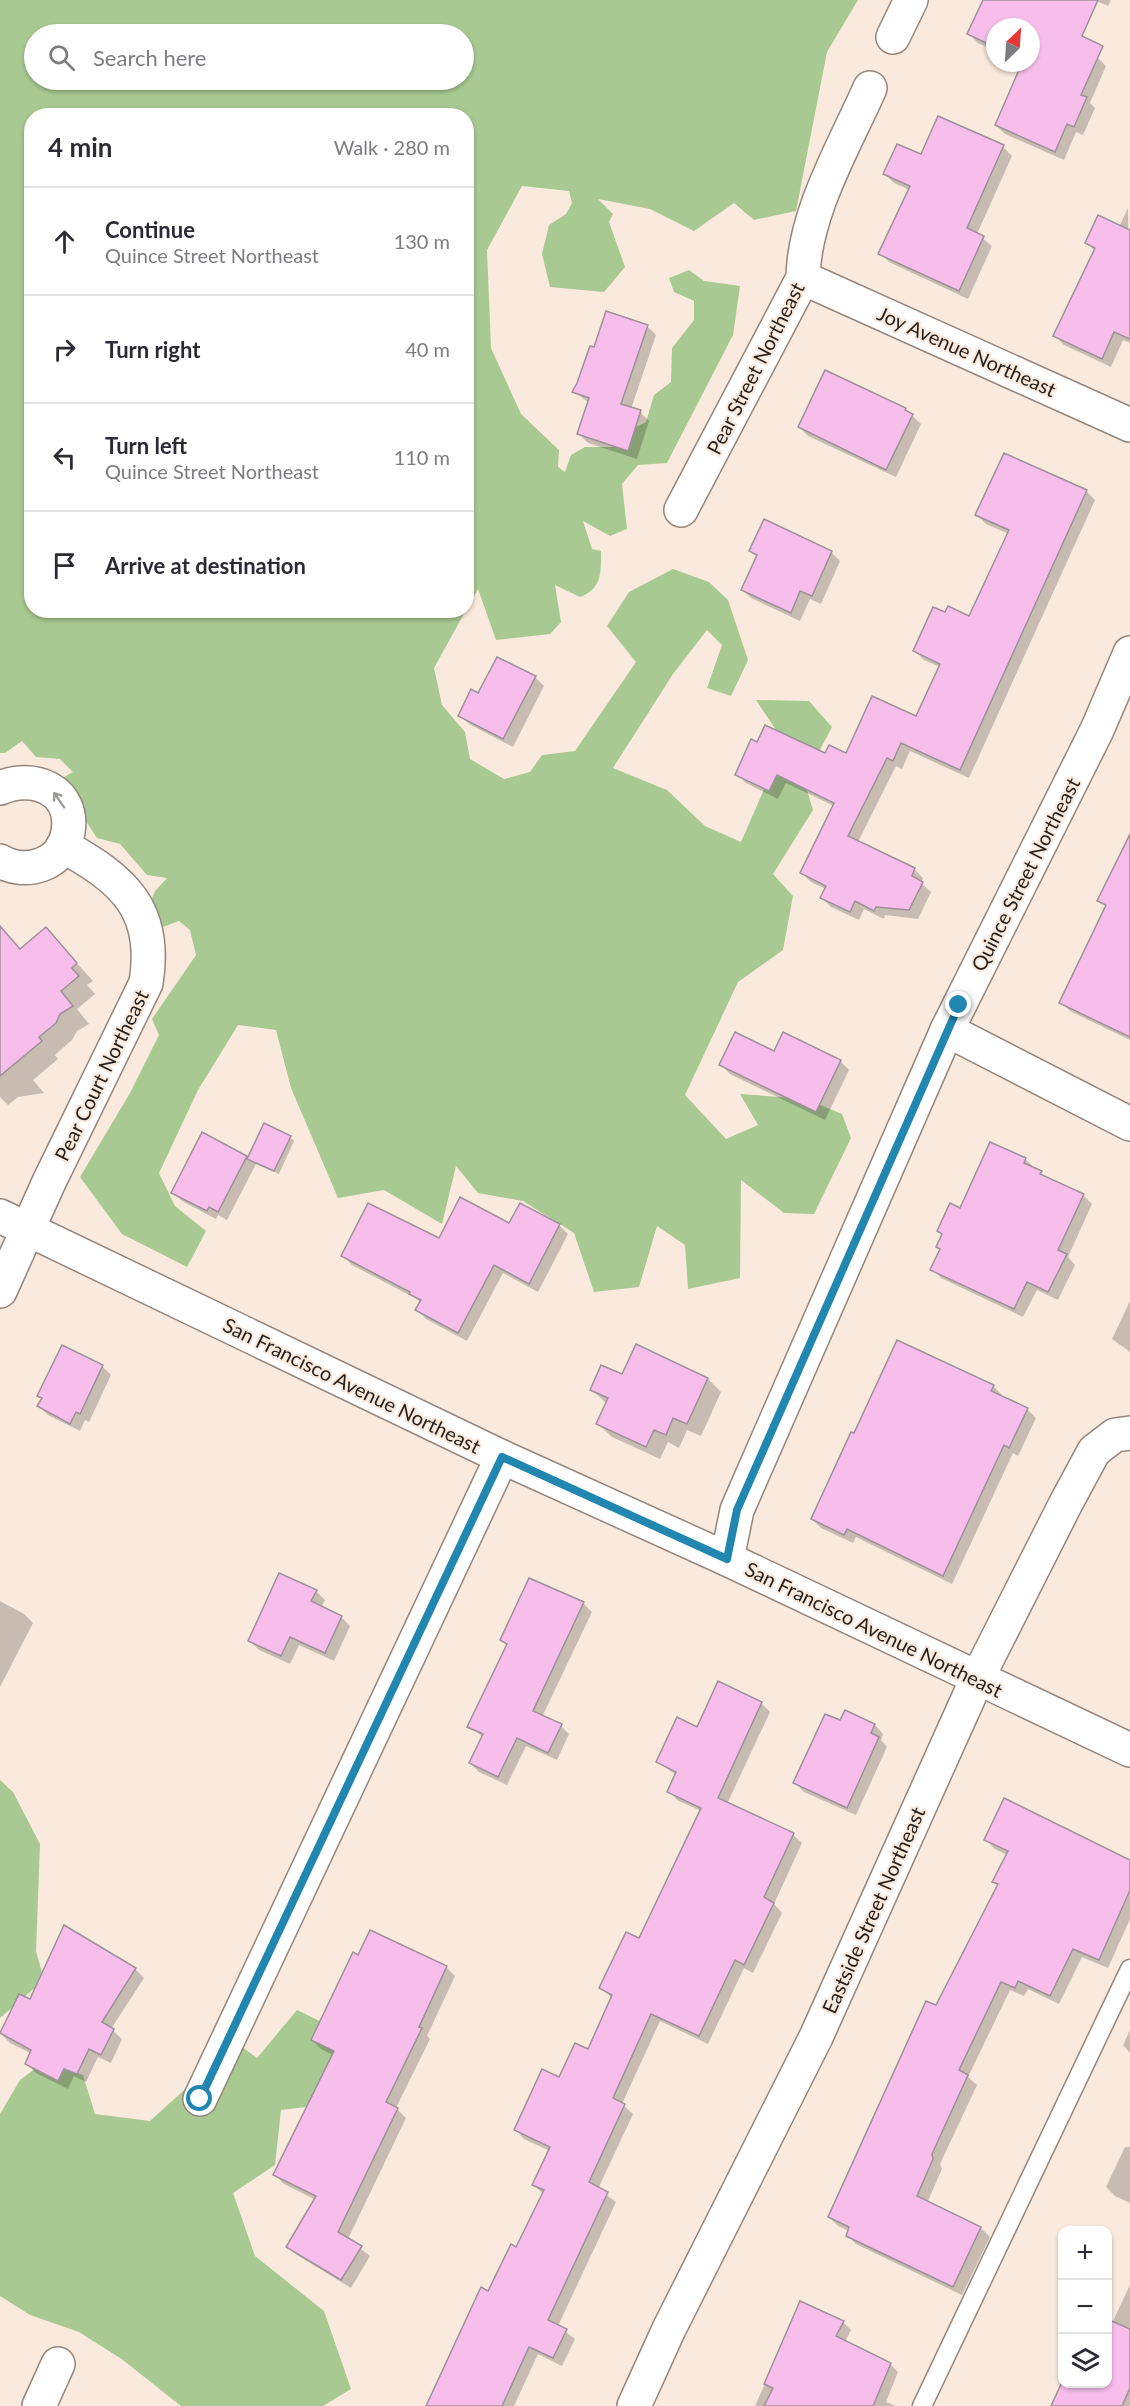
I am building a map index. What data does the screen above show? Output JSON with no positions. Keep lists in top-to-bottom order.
{
  "streets": {
    "street": [
      "Joy Avenue Northeast",
      "Pear Street Northeast",
      "Quince Street Northeast",
      "Pear Court Northeast",
      "San Francisco Avenue Northeast",
      "Eastside Street Northeast"
    ]
  },
  "crossings": [
    ["Joy Avenue Northeast", "Pear Street Northeast"],
    ["Quince Street Northeast", "San Francisco Avenue Northeast"],
    ["Pear Court Northeast", "San Francisco Avenue Northeast"],
    ["San Francisco Avenue Northeast", "Eastside Street Northeast"]
  ],
  "north": "top right",
  "page": {
    "search": "Search here",
    "heading": ["4 min", "Walk · 280 m"],
    "list": [
      ["Continue", "Quince Street Northeast", "130 m"],
      ["Turn right", "40 m"],
      ["Turn left", "Quince Street Northeast", "110 m"],
      "Arrive at destination"
    ],
    "map_buttons": ["+", "−"]
  }
}
